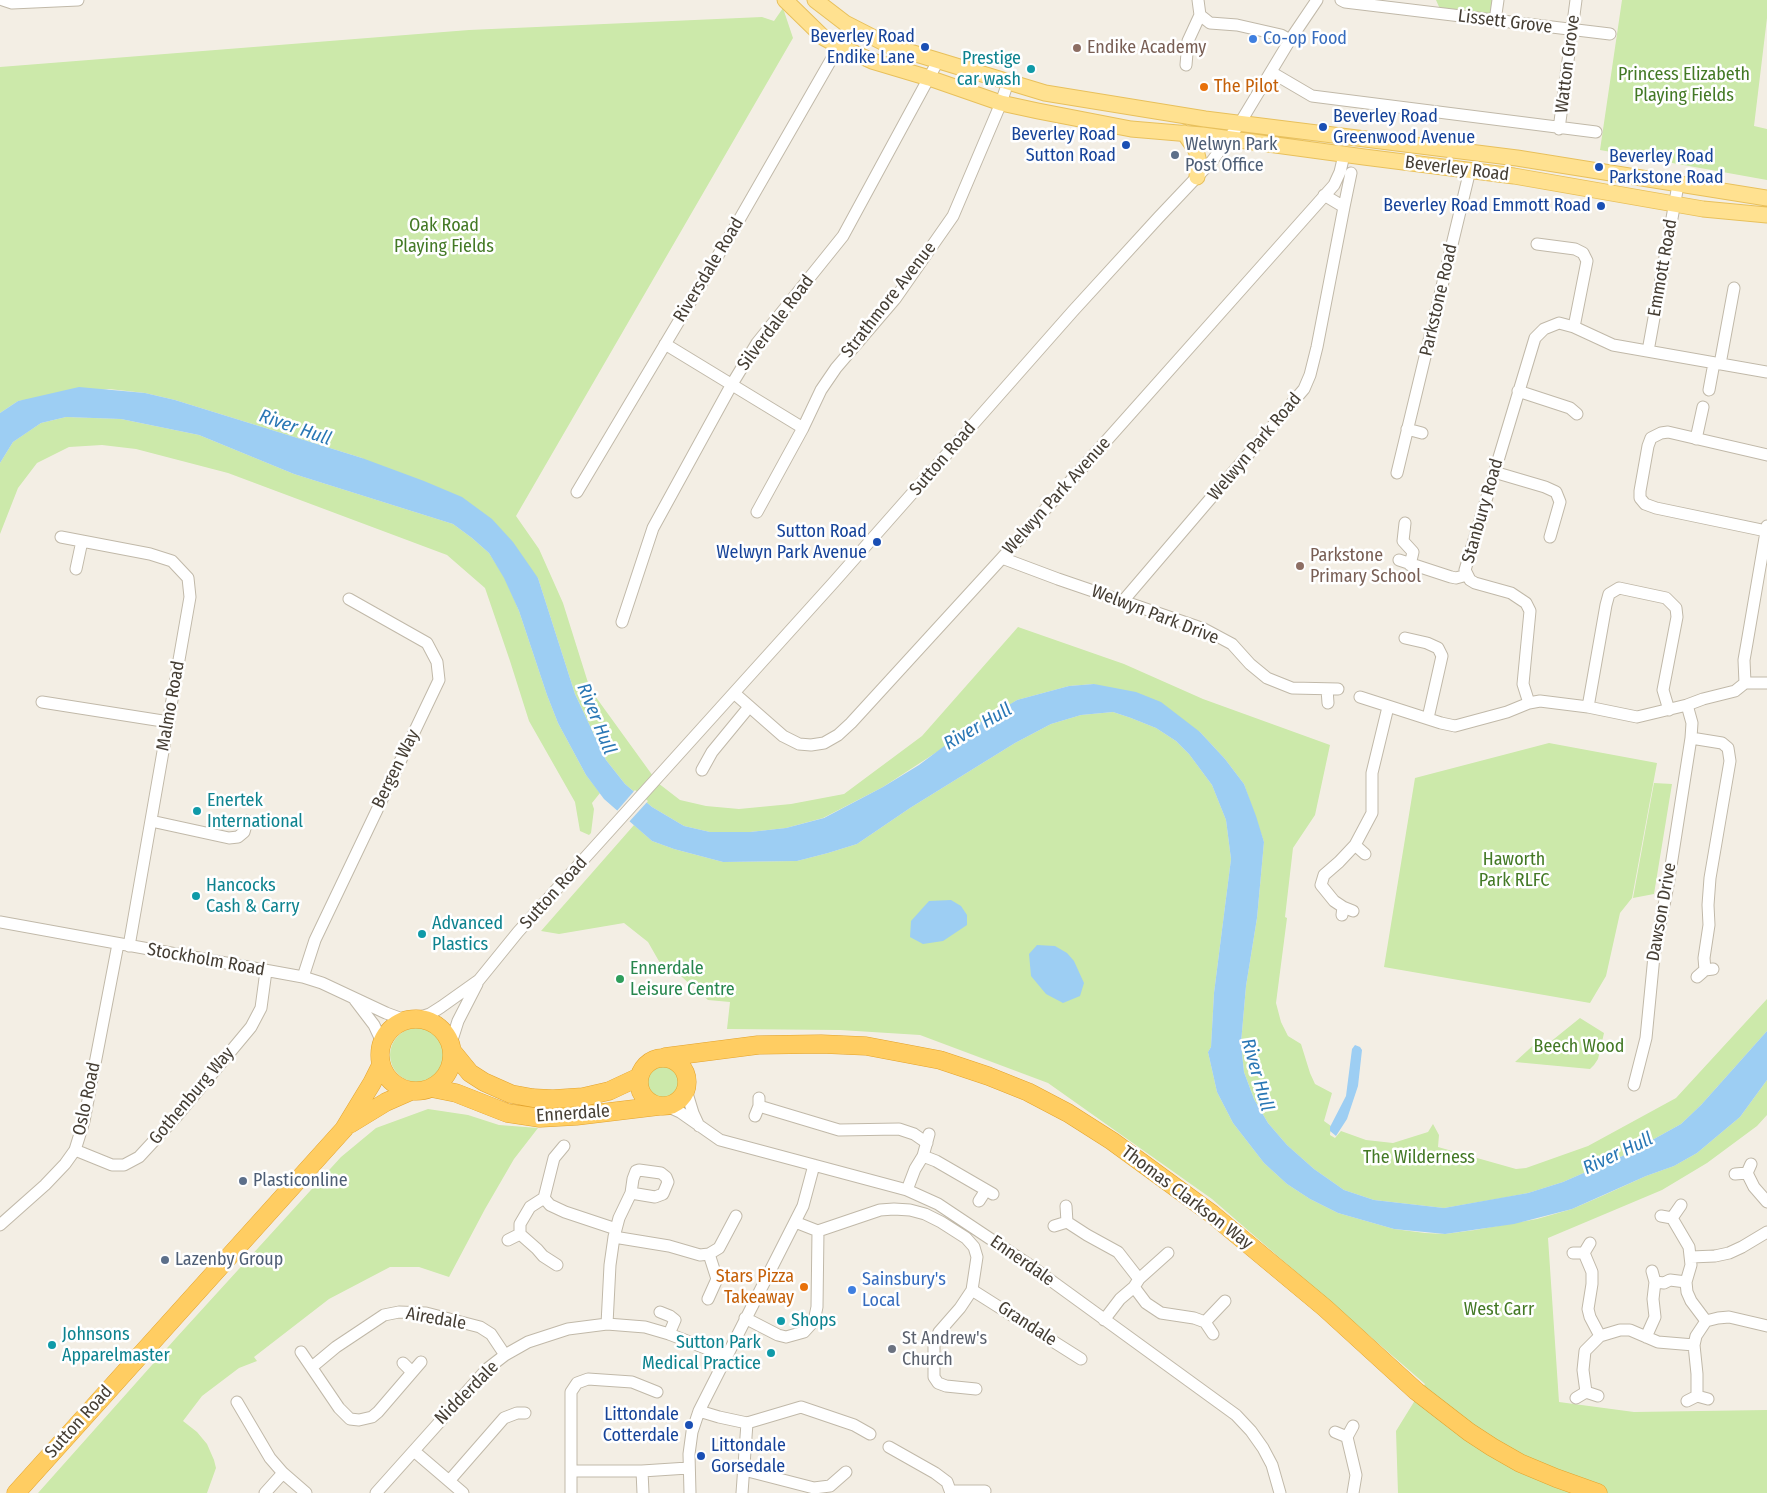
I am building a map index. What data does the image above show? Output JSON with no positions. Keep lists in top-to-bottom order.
{
  "streets": {
    "highway": ["Sutton Road", "Ennerdale", "Thomas Clarkson Way"],
    "main road": ["Beverley Road"],
    "street": [
      "Lissett Grove",
      "Watton Grove",
      "Emmott Road",
      "Riversdale Road",
      "Strathmore Avenue",
      "Parkstone Road",
      "Silverdale Road",
      "Welwyn Park Road",
      "Welwyn Park Avenue",
      "Stanbury Road",
      "Welwyn Park Drive",
      "Malmo Road",
      "Bergen Way",
      "Dawson Drive",
      "Stockholm Road",
      "Gothenburg Way",
      "Oslo Road",
      "Airedale",
      "Grandale",
      "Nidderdale"
    ]
  },
  "crossings": [
    ["Lissett Grove", "Watton Grove"],
    ["Beverley Road", "Emmott Road"],
    ["Beverley Road", "Riversdale Road"],
    ["Beverley Road", "Strathmore Avenue"],
    ["Beverley Road", "Parkstone Road"],
    ["Beverley Road", "Silverdale Road"],
    ["Beverley Road", "Sutton Road"],
    ["Beverley Road", "Welwyn Park Avenue"],
    ["Emmott Road", "Stanbury Road"],
    ["Welwyn Park Road", "Welwyn Park Drive"],
    ["Sutton Road", "Welwyn Park Avenue"],
    ["Sutton Road", "Stockholm Road"],
    ["Sutton Road", "Ennerdale"],
    ["Welwyn Park Avenue", "Welwyn Park Drive"],
    ["Malmo Road", "Stockholm Road"],
    ["Malmo Road", "Oslo Road"],
    ["Bergen Way", "Stockholm Road"],
    ["Stockholm Road", "Gothenburg Way"],
    ["Stockholm Road", "Oslo Road"],
    ["Stockholm Road", "Ennerdale"],
    ["Gothenburg Way", "Oslo Road"],
    ["Ennerdale", "Thomas Clarkson Way"],
    ["Airedale", "Nidderdale"]
  ],
  "water": ["River Hull"],
  "parks": [
    "Princess Elizabeth Playing Fields",
    "Oak Road Playing Fields",
    "Haworth Park RLFC",
    "Beech Wood",
    "The Wilderness",
    "West Carr"
  ],
  "places": [
    "Co-op Food",
    "Beverley Road Endike Lane",
    "Endike Academy",
    "Prestige car wash",
    "The Pilot",
    "Beverley Road Greenwood Avenue",
    "Beverley Road Sutton Road",
    "Welwyn Park Post Office",
    "Beverley Road Parkstone Road",
    "Beverley Road Emmott Road",
    "Sutton Road Welwyn Park Avenue",
    "Parkstone Primary School",
    "Enertek International",
    "Hancocks Cash & Carry",
    "Advanced Plastics",
    "Ennerdale Leisure Centre",
    "Plasticonline",
    "Lazenby Group",
    "Stars Pizza Takeaway",
    "Sainsbury's Local",
    "Shops",
    "Johnsons Apparelmaster",
    "St Andrew's Church",
    "Sutton Park Medical Practice",
    "Littondale Cotterdale",
    "Littondale Gorsedale"
  ]
}
